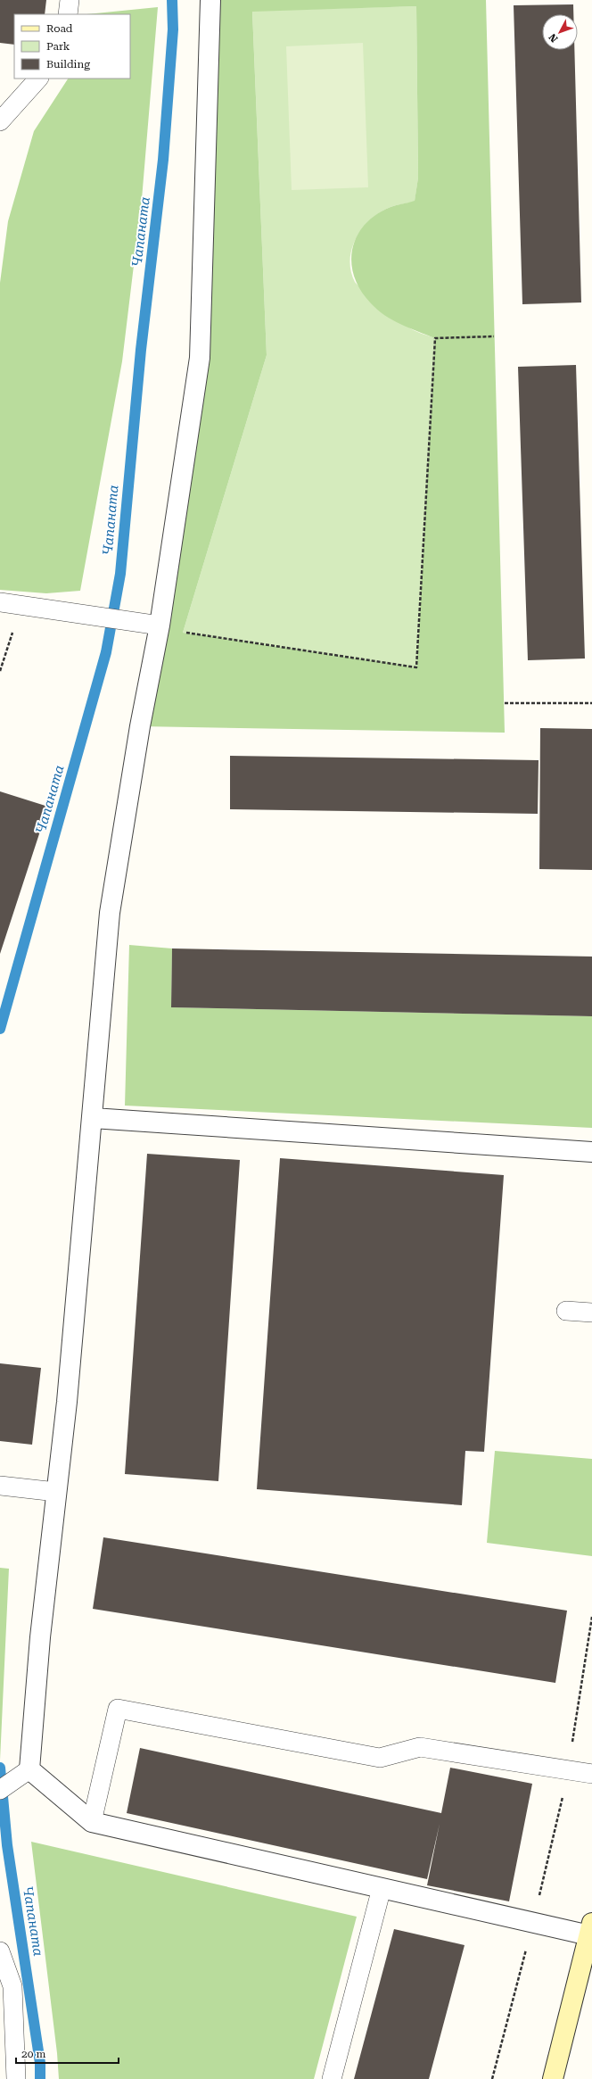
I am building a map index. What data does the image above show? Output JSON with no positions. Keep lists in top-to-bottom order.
{
  "water": ["Чапаната"],
  "legend": ["Road", "Park", "Building"],
  "scale_bar": "20 m",
  "north": "bottom left"
}
